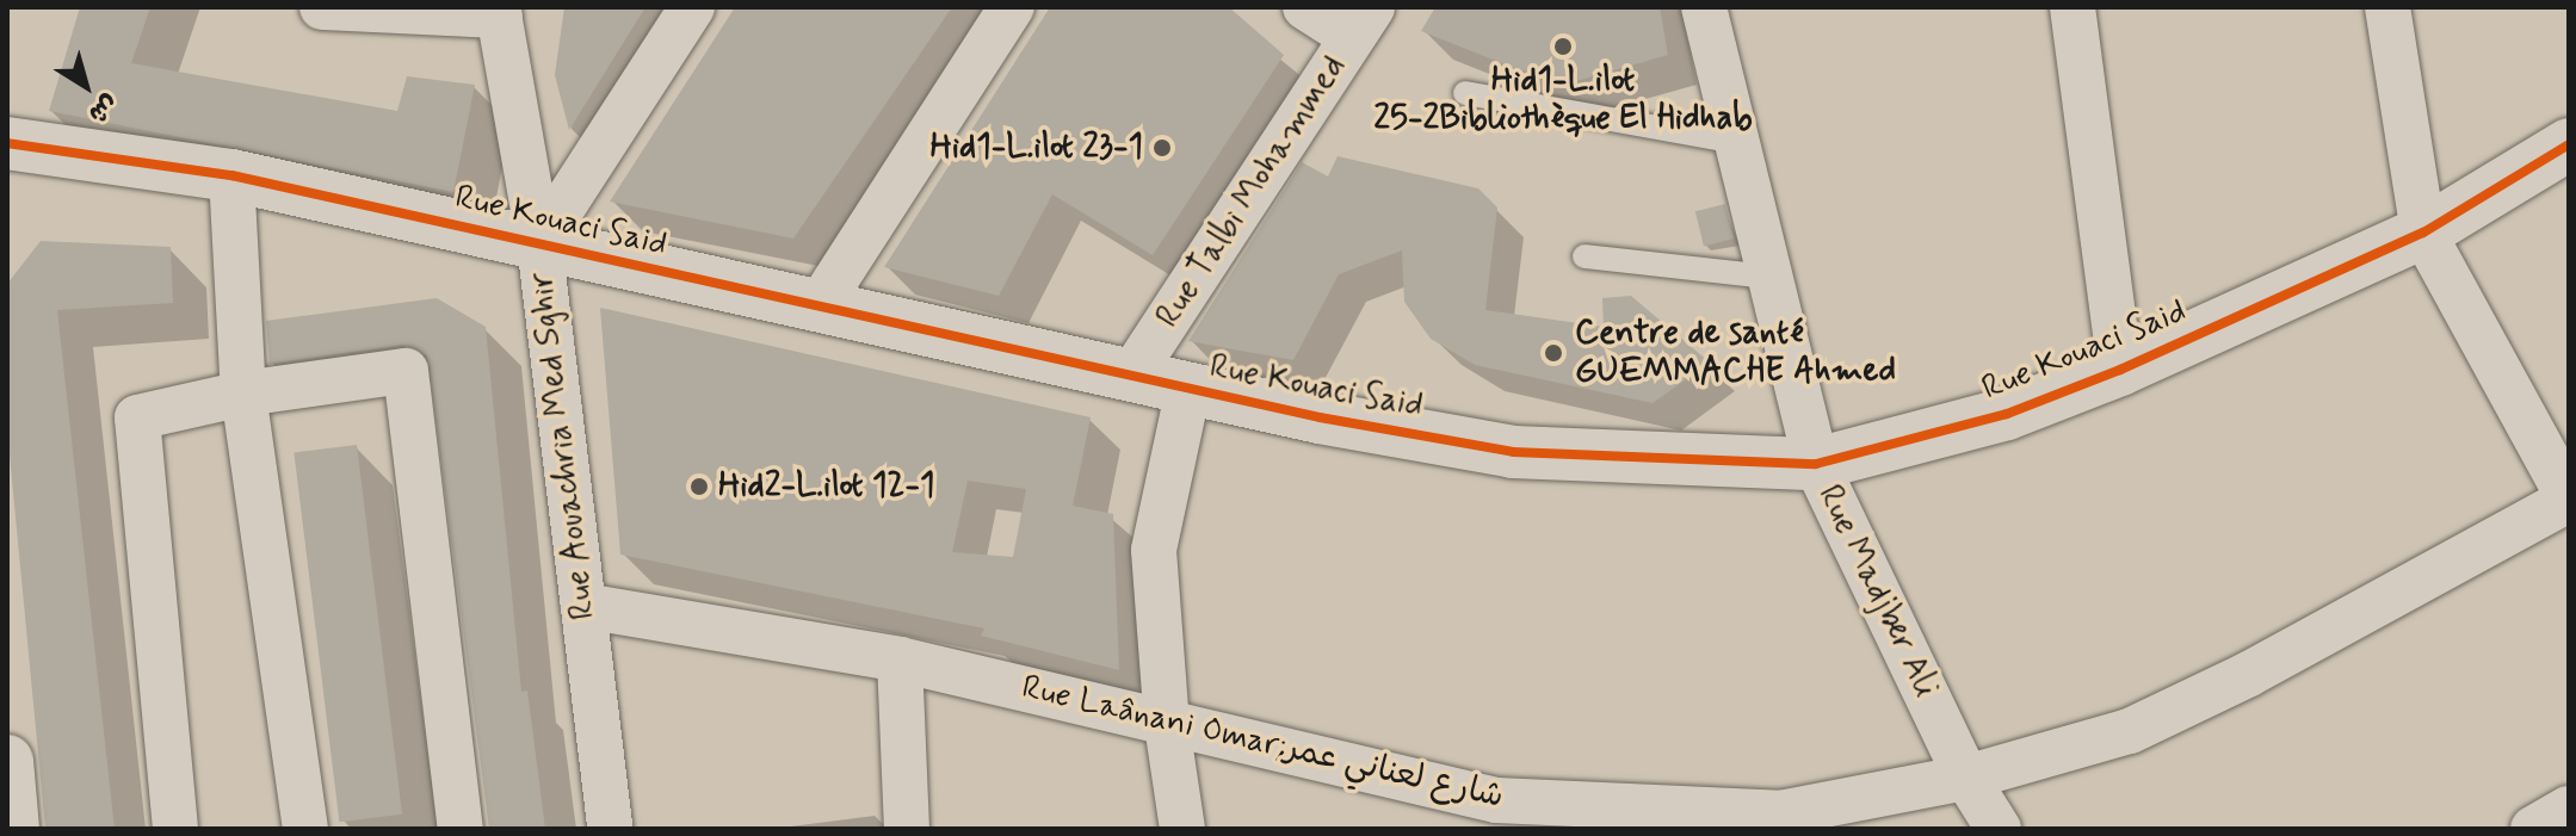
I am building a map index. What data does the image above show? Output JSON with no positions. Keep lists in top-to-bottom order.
{
  "streets": {
    "street": [
      "Rue Talbi Mohammed",
      "Rue Kouaci Said",
      "Rue Aouachria Med Sghir",
      "Rue Madjber Ali",
      "Rue Laânani Omar;شارع لعناني عمر"
    ]
  },
  "crossings": [
    ["Rue Talbi Mohammed", "Rue Kouaci Said"],
    ["Rue Kouaci Said", "Rue Aouachria Med Sghir"],
    ["Rue Kouaci Said", "Rue Madjber Ali"],
    ["Rue Aouachria Med Sghir", "Rue Laânani Omar;شارع لعناني عمر"],
    ["Rue Madjber Ali", "Rue Laânani Omar;شارع لعناني عمر"]
  ],
  "places": [
    "Hid1-L.ilot 25-2Bibliothèque El Hidhab",
    "Hid1-L.ilot 23-1",
    "Centre de santé GUEMMACHE Ahmed",
    "Hid2-L.ilot 12-1"
  ],
  "north": "bottom right"
}
